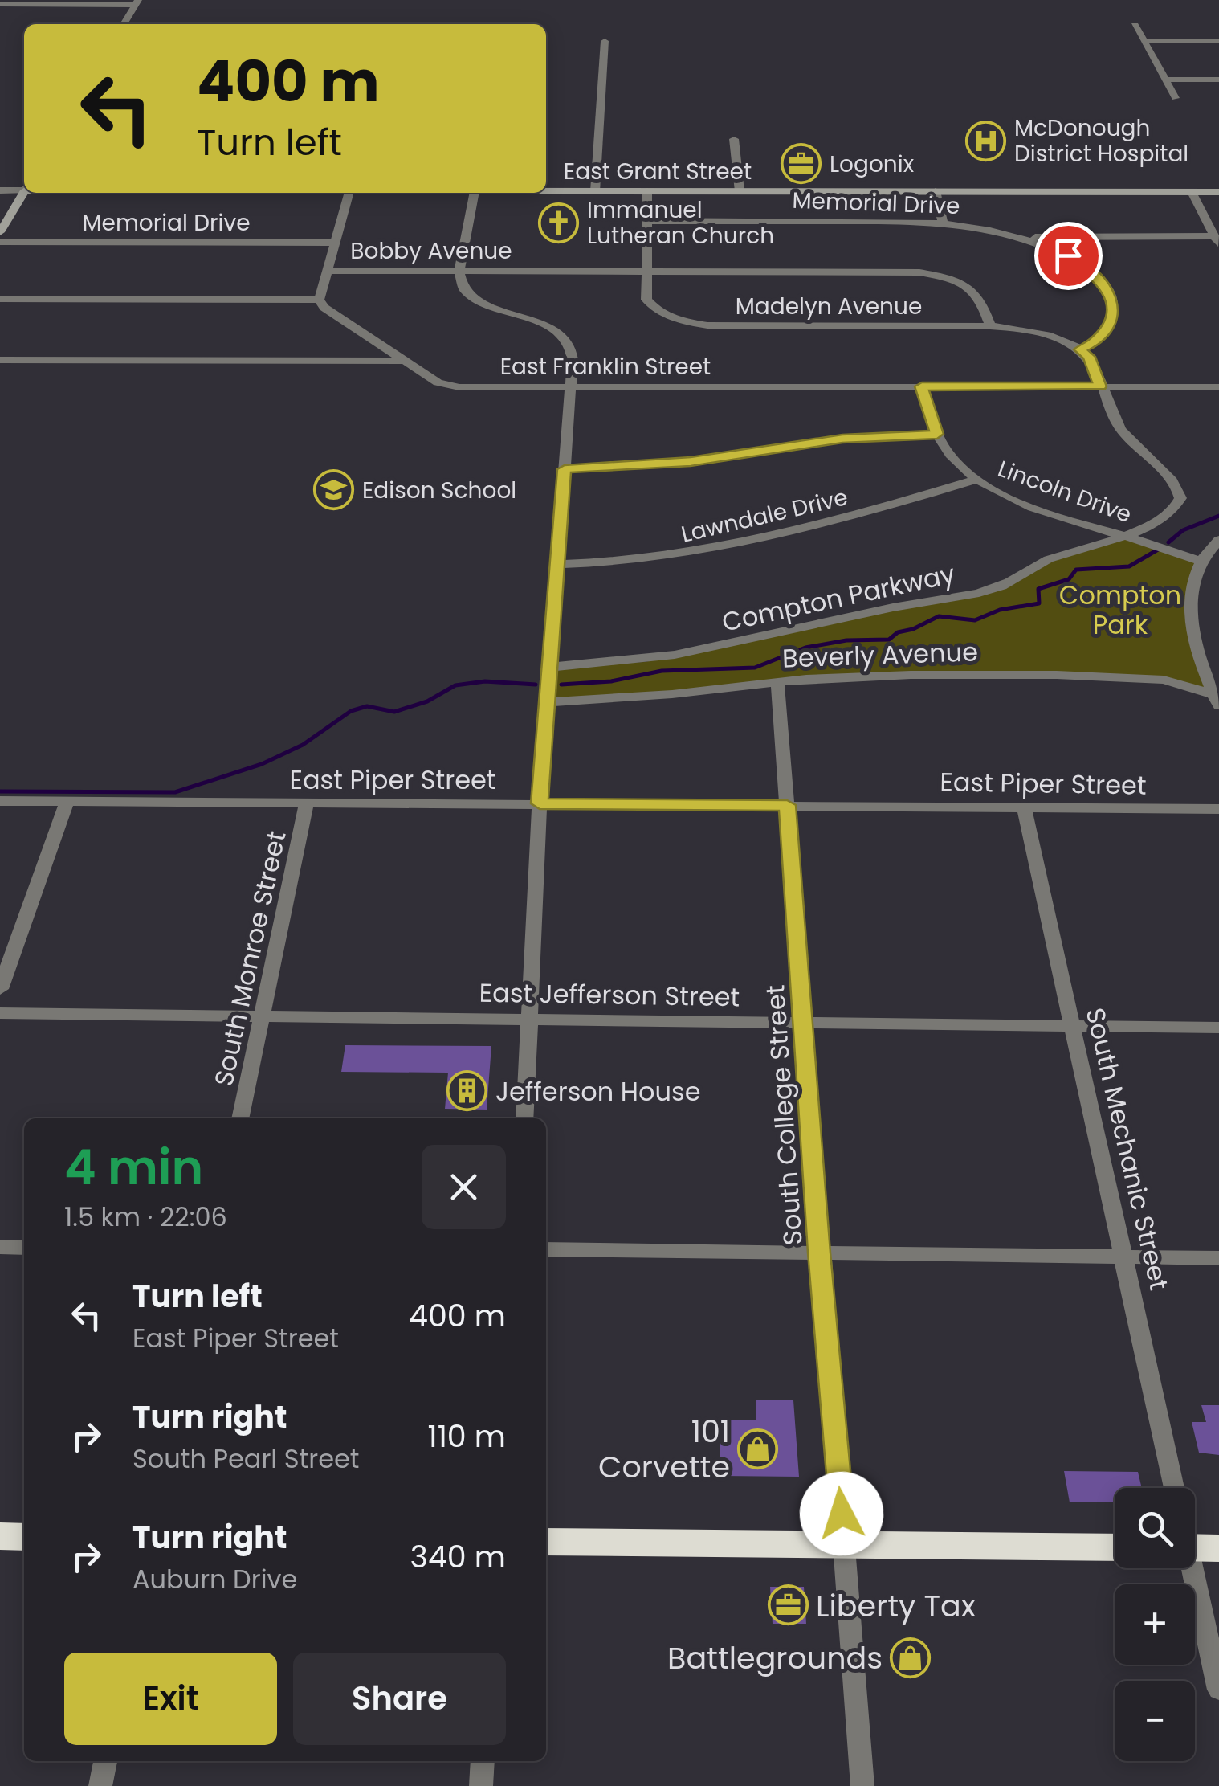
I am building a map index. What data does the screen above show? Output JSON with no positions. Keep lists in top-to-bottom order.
{
  "streets": {
    "main road": ["East Grant Street"],
    "street": [
      "Memorial Drive",
      "Bobby Avenue",
      "Madelyn Avenue",
      "East Franklin Street",
      "Lincoln Drive",
      "Lawndale Drive",
      "Compton Parkway",
      "Beverly Avenue",
      "East Piper Street",
      "South Monroe Street",
      "East Jefferson Street",
      "South College Street",
      "South Mechanic Street"
    ]
  },
  "crossings": [
    ["East Grant Street", "Madelyn Avenue"],
    ["Memorial Drive", "Madelyn Avenue"],
    ["Bobby Avenue", "Madelyn Avenue"],
    ["East Franklin Street", "Lincoln Drive"],
    ["Lincoln Drive", "Lawndale Drive"],
    ["Lincoln Drive", "Compton Parkway"],
    ["Beverly Avenue", "South College Street"],
    ["East Piper Street", "South Monroe Street"],
    ["East Piper Street", "South College Street"],
    ["East Piper Street", "South Mechanic Street"],
    ["South Monroe Street", "East Jefferson Street"],
    ["East Jefferson Street", "South College Street"],
    ["East Jefferson Street", "South Mechanic Street"]
  ],
  "parks": ["Compton Park"],
  "places": {
    "hospital": ["McDonough District Hospital"],
    "office": ["Logonix", "Liberty Tax"],
    "church": ["Immanuel Lutheran Church"],
    "school or university": ["Edison School"],
    "building": ["Jefferson House"],
    "shop": ["101 Corvette", "Battlegrounds"]
  },
  "page": {
    "turn": ["400 m", "Turn left"],
    "heading": ["4 min", "1.5 km · 22:06"],
    "list": [
      {
        "name": "Turn left",
        "note": "East Piper Street",
        "value": "400 m"
      },
      {
        "name": "Turn right",
        "note": "South Pearl Street",
        "value": "110 m"
      },
      {
        "name": "Turn right",
        "note": "Auburn Drive",
        "value": "340 m"
      }
    ],
    "map_buttons": ["+", "−"],
    "buttons": ["Exit", "Share"]
  }
}
